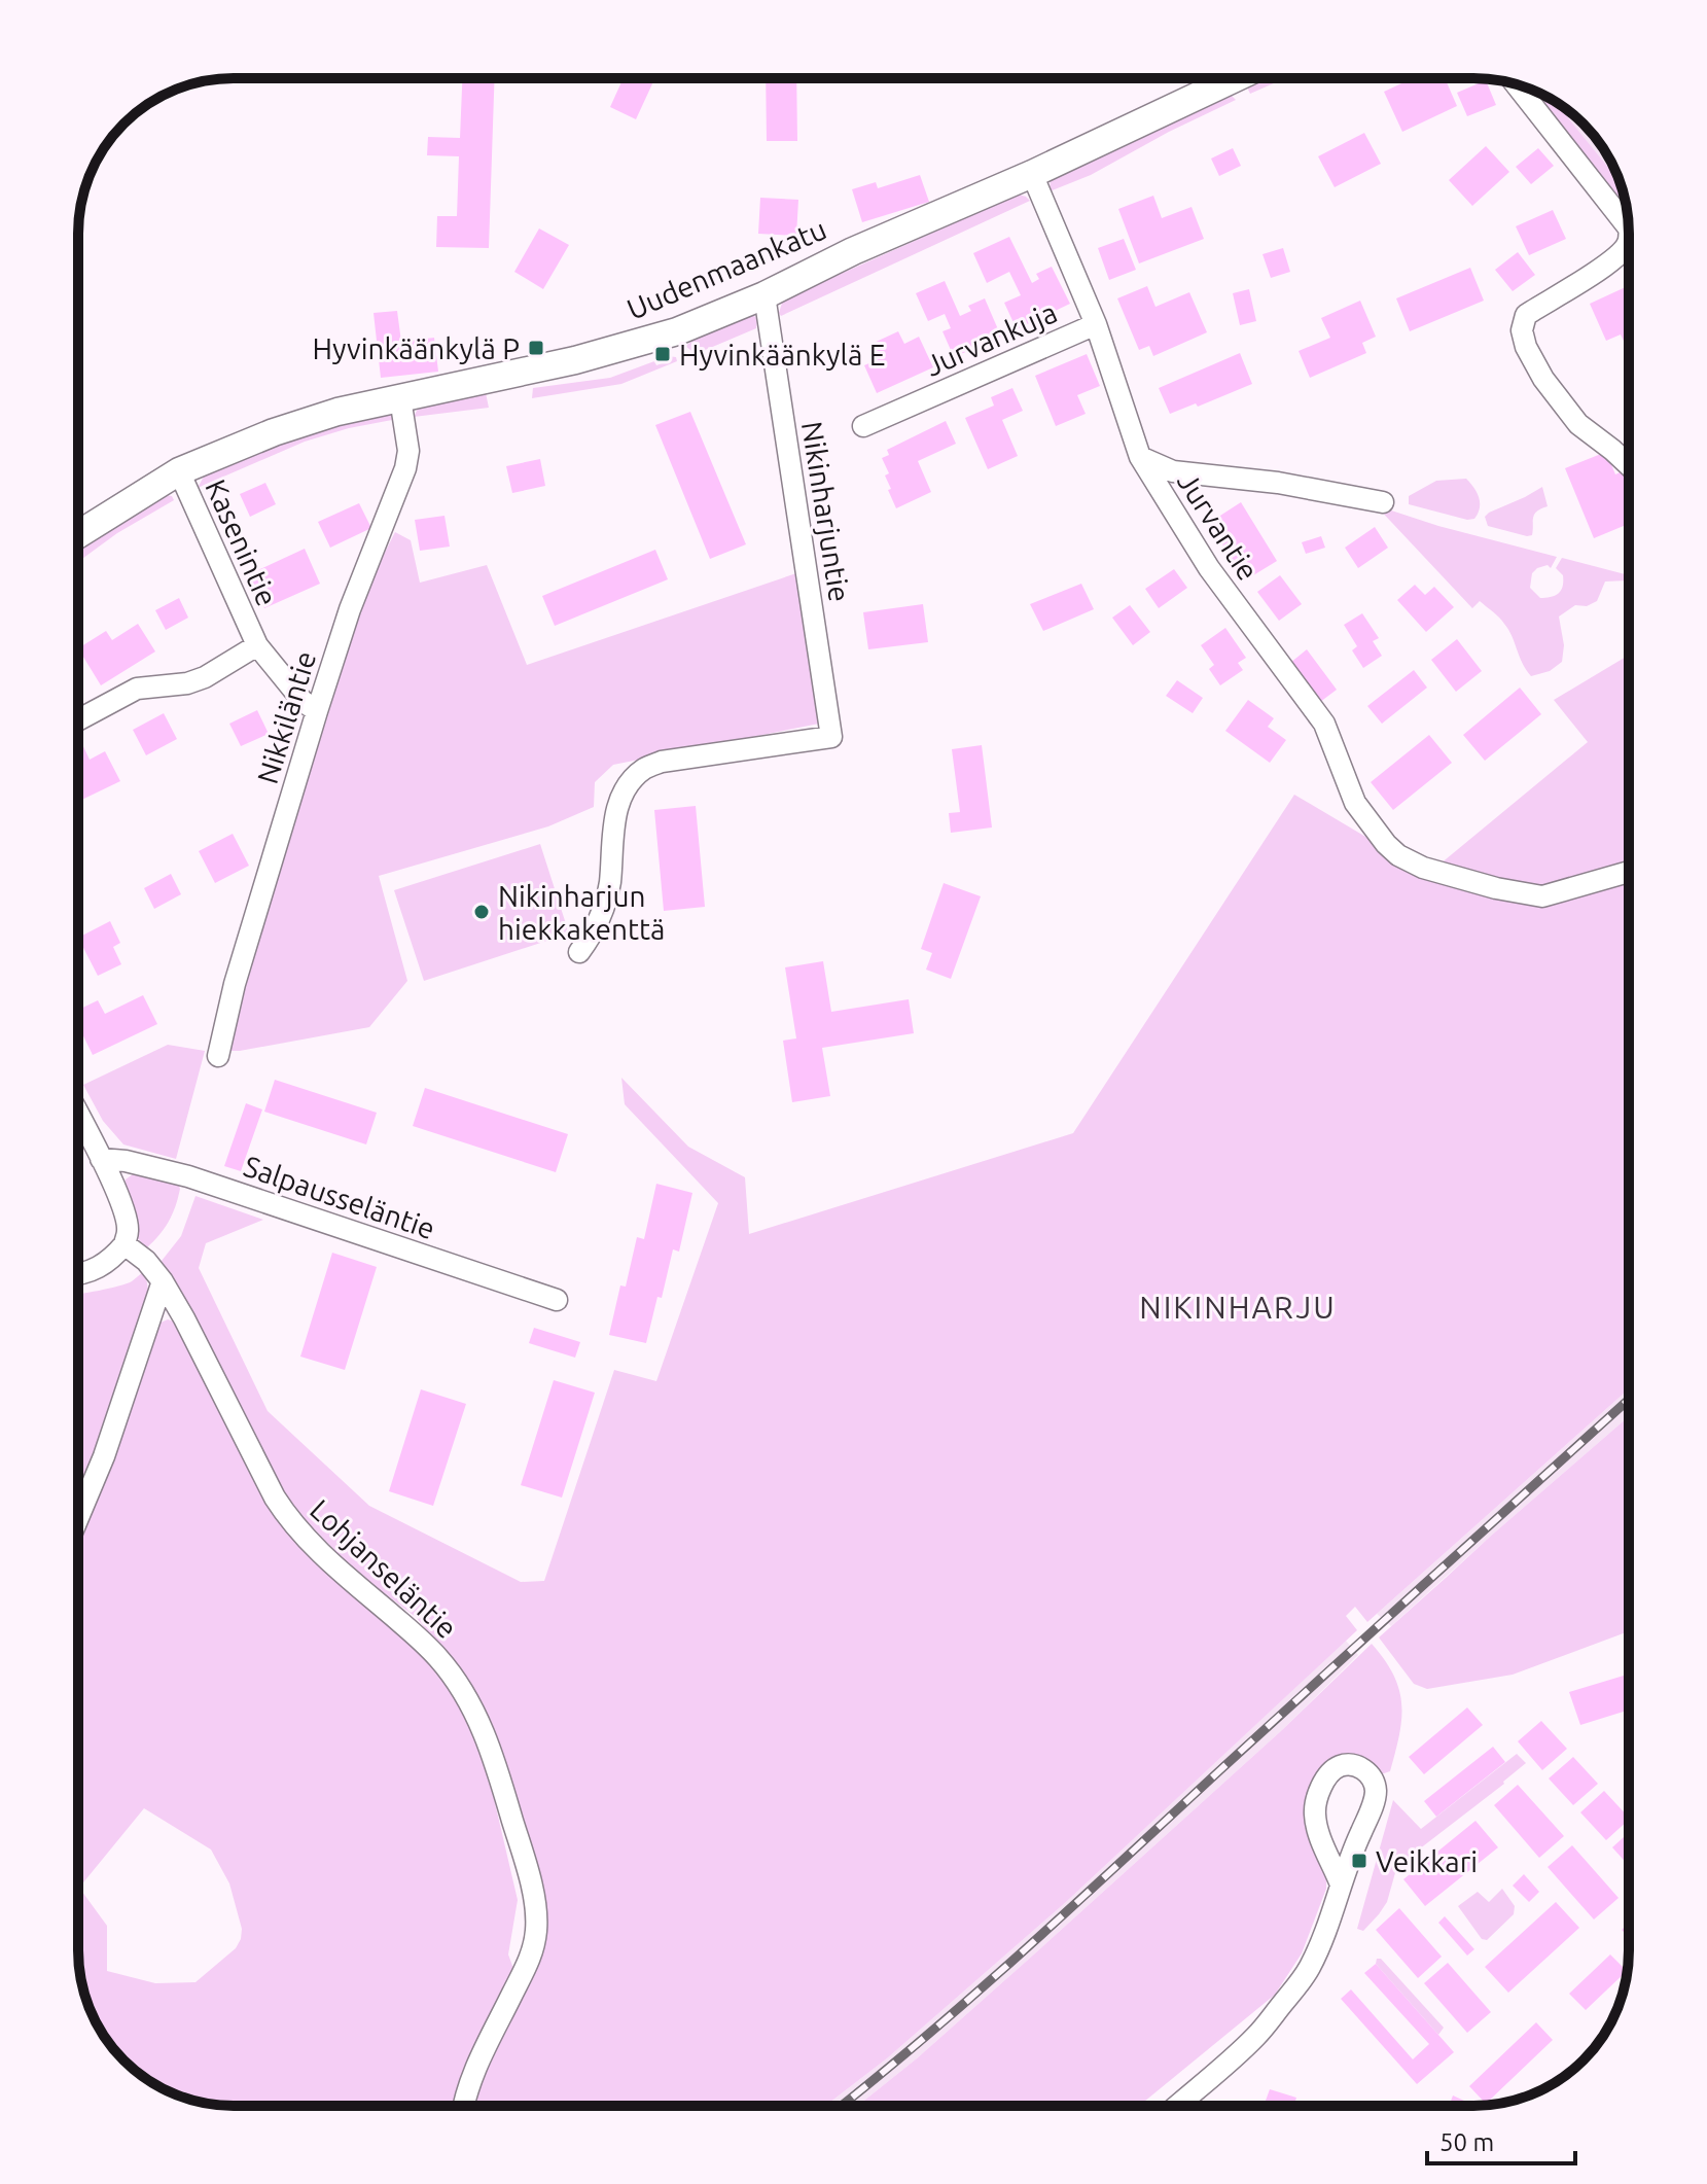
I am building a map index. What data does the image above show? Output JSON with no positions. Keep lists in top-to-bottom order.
{
  "streets": {
    "main road": ["Uudenmaankatu"],
    "street": [
      "Jurvankuja",
      "Nikinharjuntie",
      "Jurvantie",
      "Kasenintie",
      "Nikkiläntie",
      "Salpausseläntie",
      "Lohjanseläntie"
    ]
  },
  "crossings": [
    ["Uudenmaankatu", "Nikinharjuntie"],
    ["Uudenmaankatu", "Jurvantie"],
    ["Uudenmaankatu", "Kasenintie"],
    ["Uudenmaankatu", "Nikkiläntie"],
    ["Jurvankuja", "Jurvantie"],
    ["Kasenintie", "Nikkiläntie"]
  ],
  "districts": ["NIKINHARJU"],
  "places": {
    "transit": ["Hyvinkäänkylä P", "Hyvinkäänkylä E", "Veikkari"],
    "other": ["Nikinharjun hiekkakenttä"]
  },
  "scale_bar": "50 m"
}
